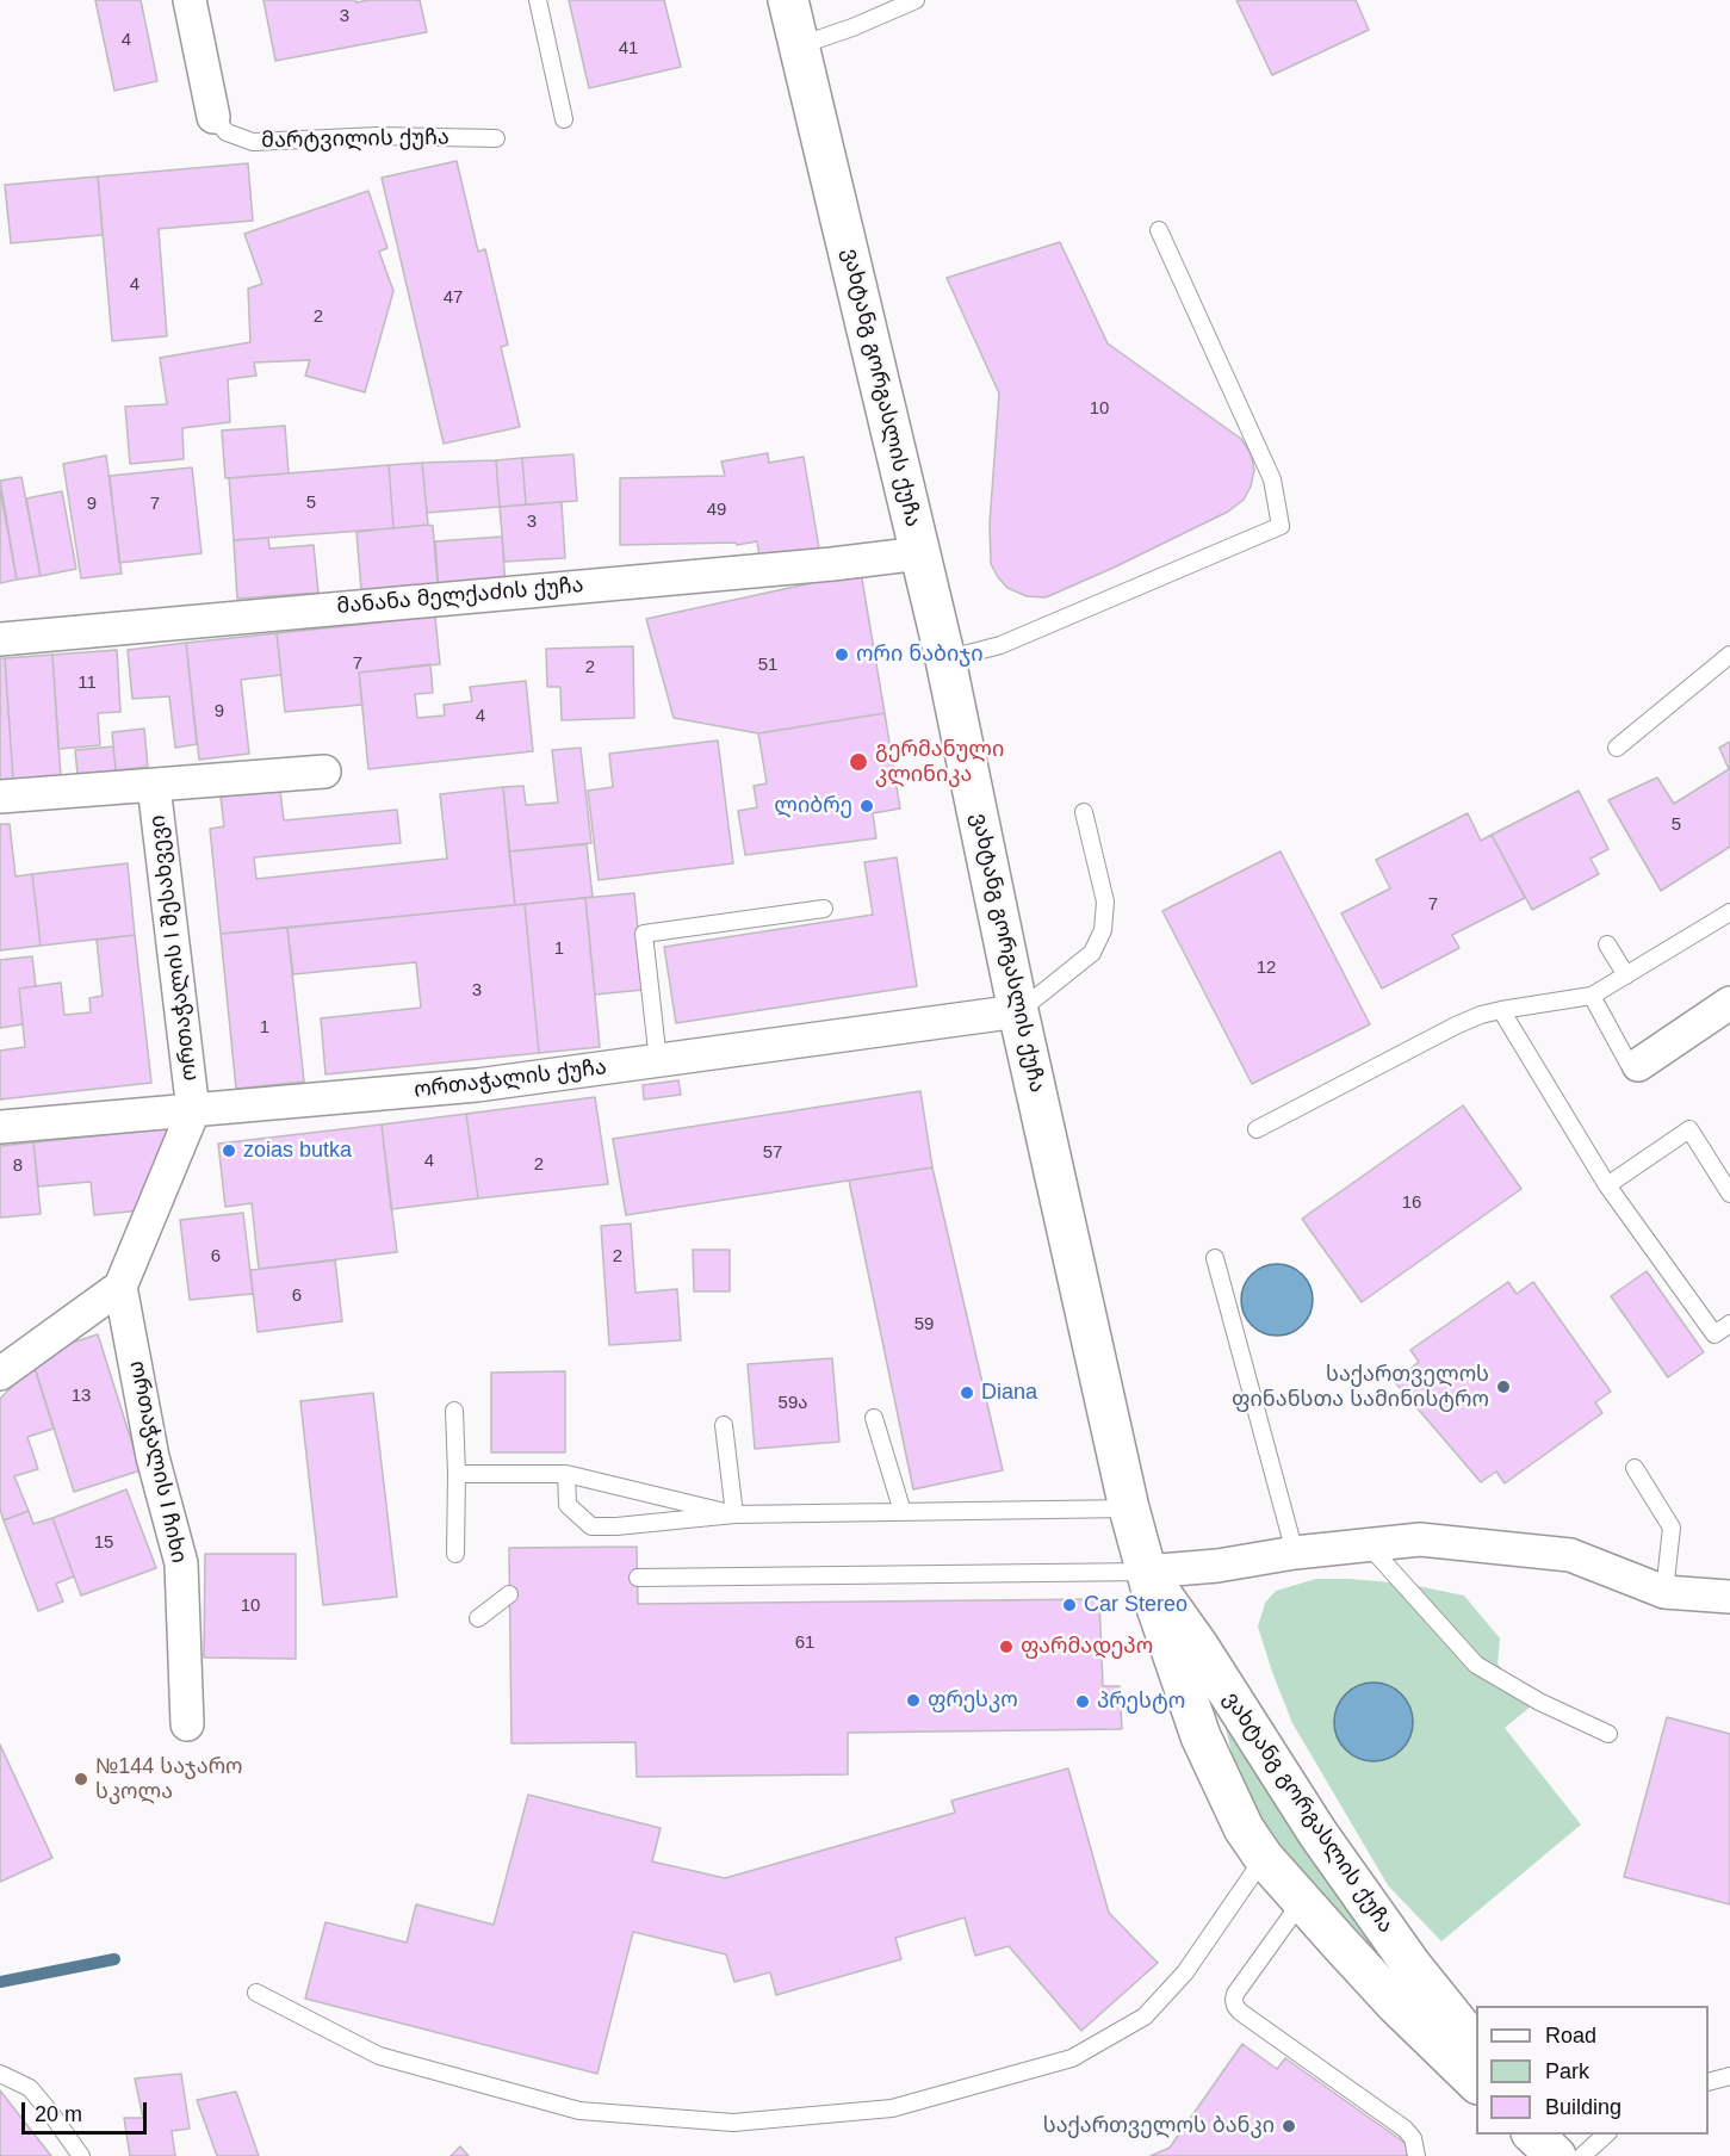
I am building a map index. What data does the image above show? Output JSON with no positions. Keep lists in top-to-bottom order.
{
  "streets": {
    "main road": ["ვახტანგ გორგასლის ქუჩა"],
    "street": [
      "მარტვილის ქუჩა",
      "მანანა მელქაძის ქუჩა",
      "ორთაჭალის I შესახვევი",
      "ორთაჭალის ქუჩა",
      "ორთაჭალის I ჩიხი"
    ]
  },
  "crossings": [
    ["ვახტანგ გორგასლის ქუჩა", "მანანა მელქაძის ქუჩა"],
    ["ვახტანგ გორგასლის ქუჩა", "ორთაჭალის ქუჩა"],
    ["ორთაჭალის I შესახვევი", "ორთაჭალის ქუჩა"]
  ],
  "places": [
    "ორი ნაბიჯი",
    "გერმანული კლინიკა",
    "ლიბრე",
    "zoias butka",
    "საქართველოს ფინანსთა სამინისტრო",
    "Diana",
    "Car Stereo",
    "ფარმადეპო",
    "ფრესკო",
    "პრესტო",
    "№144 საჯარო სკოლა",
    "საქართველოს ბანკი"
  ],
  "house_numbers": [
    "3",
    "4",
    "41",
    "4",
    "47",
    "2",
    "10",
    "5",
    "9",
    "7",
    "49",
    "3",
    "7",
    "51",
    "2",
    "11",
    "9",
    "4",
    "5",
    "7",
    "1",
    "12",
    "3",
    "1",
    "57",
    "4",
    "2",
    "8",
    "16",
    "6",
    "2",
    "6",
    "59",
    "13",
    "59ა",
    "15",
    "10",
    "61"
  ],
  "legend": ["Road", "Park", "Building"],
  "scale_bar": "20 m"
}
